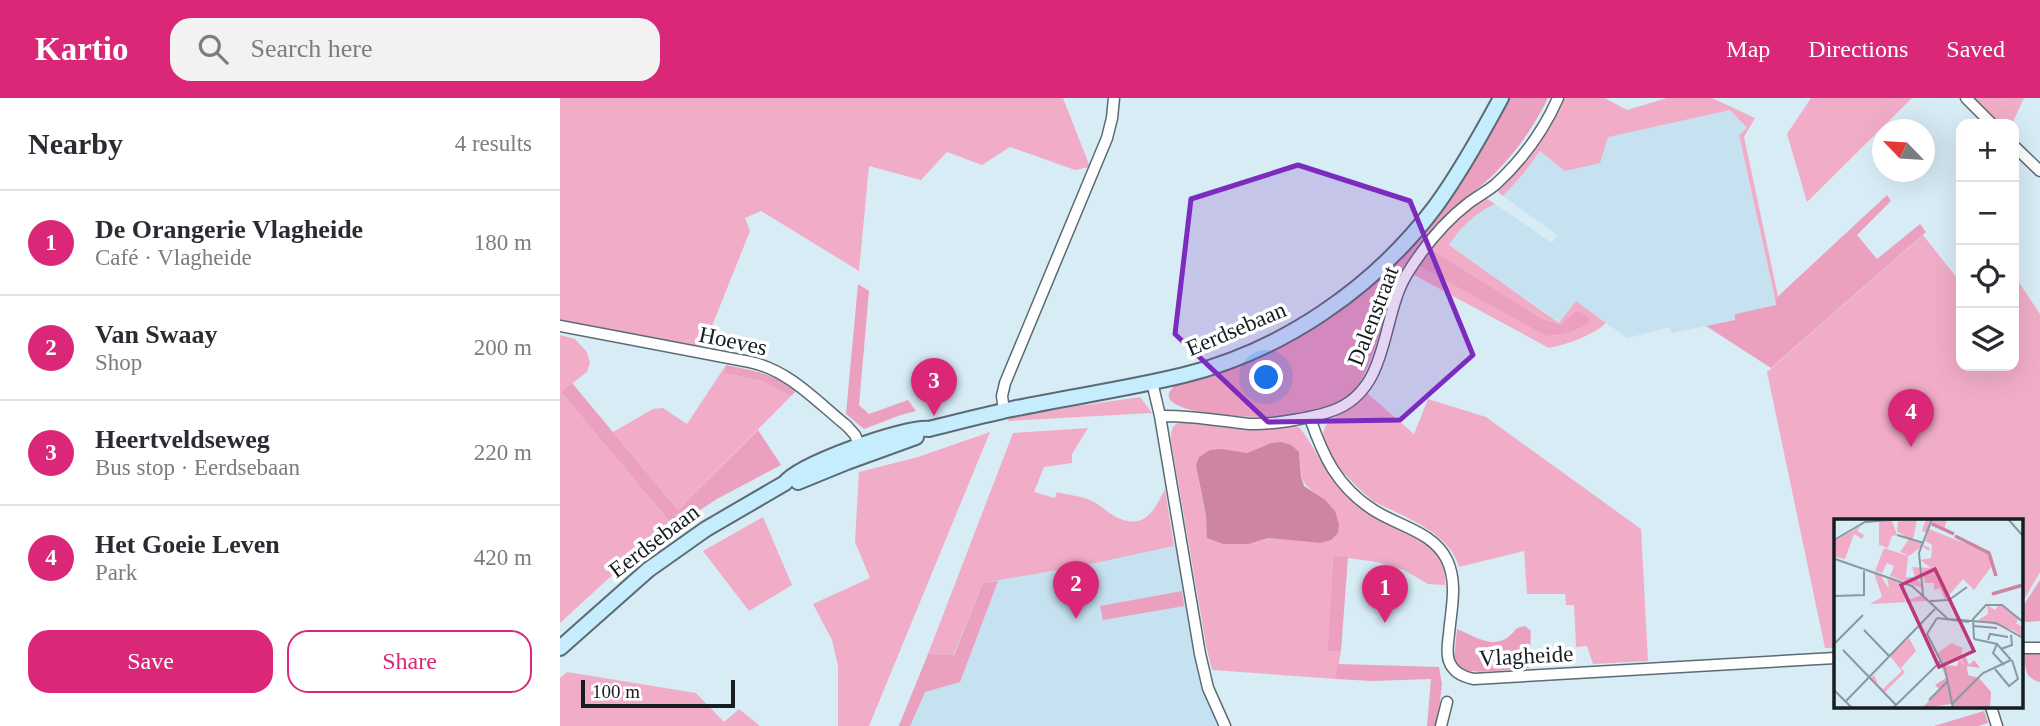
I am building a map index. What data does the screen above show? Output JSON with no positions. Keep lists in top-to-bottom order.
{
  "streets": {
    "main road": ["Eerdsebaan"],
    "street": ["Dalenstraat", "Hoeves", "Vlagheide"]
  },
  "crossings": [
    ["Dalenstraat", "Vlagheide"],
    ["Eerdsebaan", "Hoeves"]
  ],
  "scale_bar": "100 m",
  "north": "top left",
  "page": {
    "header": "Kartio",
    "search": "Search here",
    "nav": ["Map", "Directions", "Saved"],
    "heading": ["Nearby", "4 results"],
    "map_buttons": ["+", "−"],
    "list": [
      {
        "mark": "1",
        "name": "De Orangerie Vlagheide",
        "note": "Café · Vlagheide",
        "value": "180 m"
      },
      {
        "mark": "2",
        "name": "Van Swaay",
        "note": "Shop",
        "value": "200 m"
      },
      {
        "mark": "3",
        "name": "Heertveldseweg",
        "note": "Bus stop · Eerdsebaan",
        "value": "220 m"
      },
      {
        "mark": "4",
        "name": "Het Goeie Leven",
        "note": "Park",
        "value": "420 m"
      }
    ],
    "pins": [
      "3",
      "4",
      "2",
      "1"
    ],
    "buttons": ["Save", "Share"],
    "scale": "100 m"
  }
}
